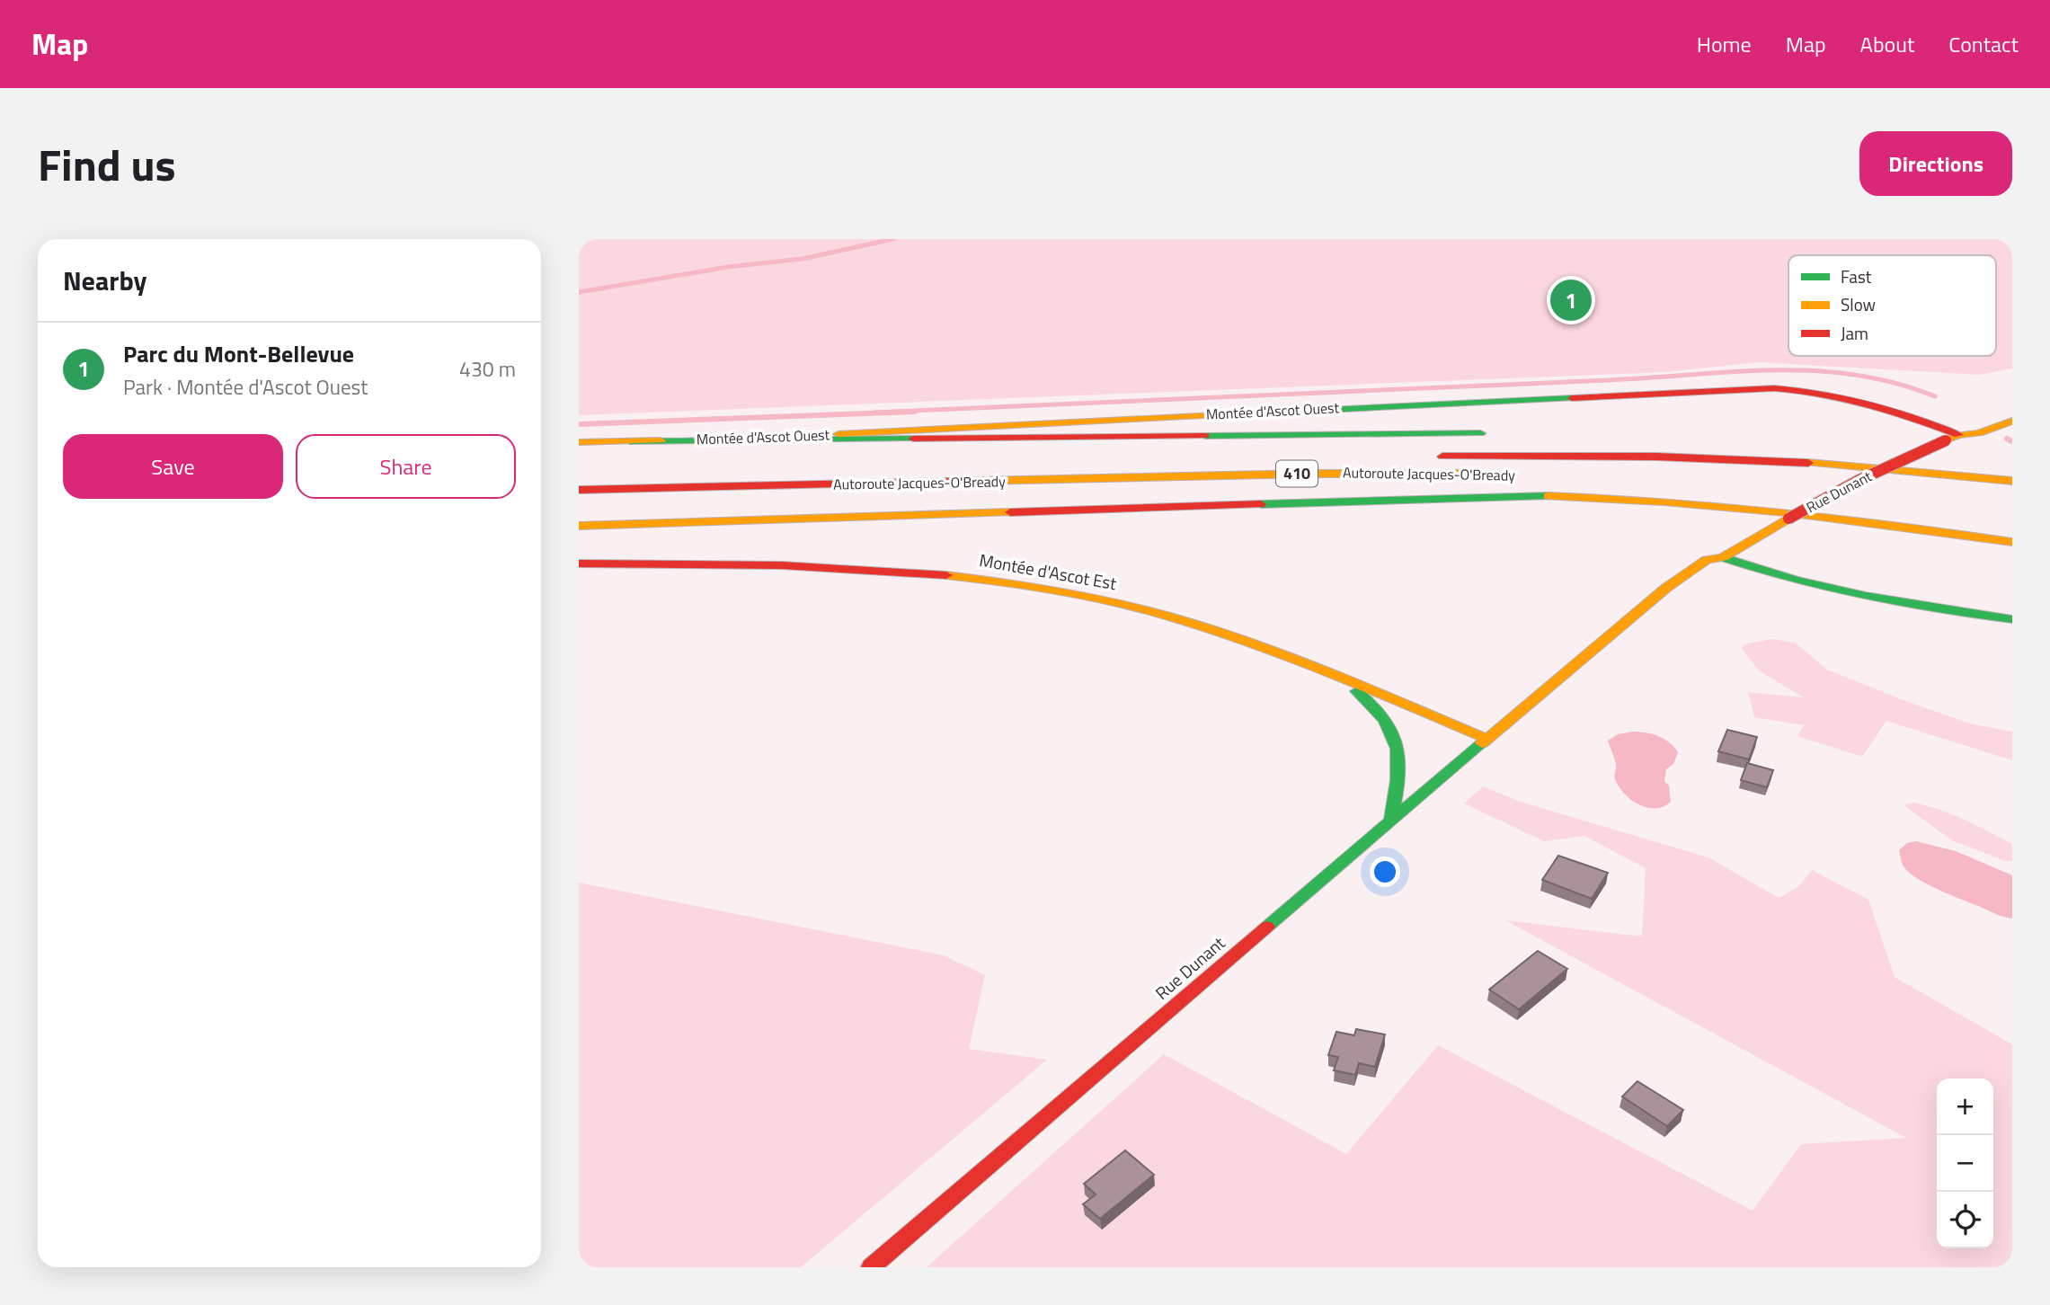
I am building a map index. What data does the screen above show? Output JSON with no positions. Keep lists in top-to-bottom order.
{
  "streets": {
    "main road": [
      "Montée d'Ascot Ouest",
      "410",
      "Autoroute Jacques-O'Bready",
      "Rue Dunant",
      "Montée d'Ascot Est"
    ]
  },
  "crossings": [
    ["Montée d'Ascot Ouest", "Rue Dunant"],
    ["Rue Dunant", "Montée d'Ascot Est"]
  ],
  "legend": ["Fast", "Slow", "Jam"],
  "page": {
    "header": "Map",
    "nav": [
      "Home",
      "Map",
      "About",
      "Contact"
    ],
    "title": "Find us",
    "buttons": [
      "Directions",
      ["Save", "Share"]
    ],
    "heading": "Nearby",
    "pins": "1",
    "list": [
      {
        "mark": "1",
        "name": "Parc du Mont-Bellevue",
        "note": "Park · Montée d'Ascot Ouest",
        "value": "430 m"
      }
    ],
    "map_buttons": ["+", "−"]
  }
}
